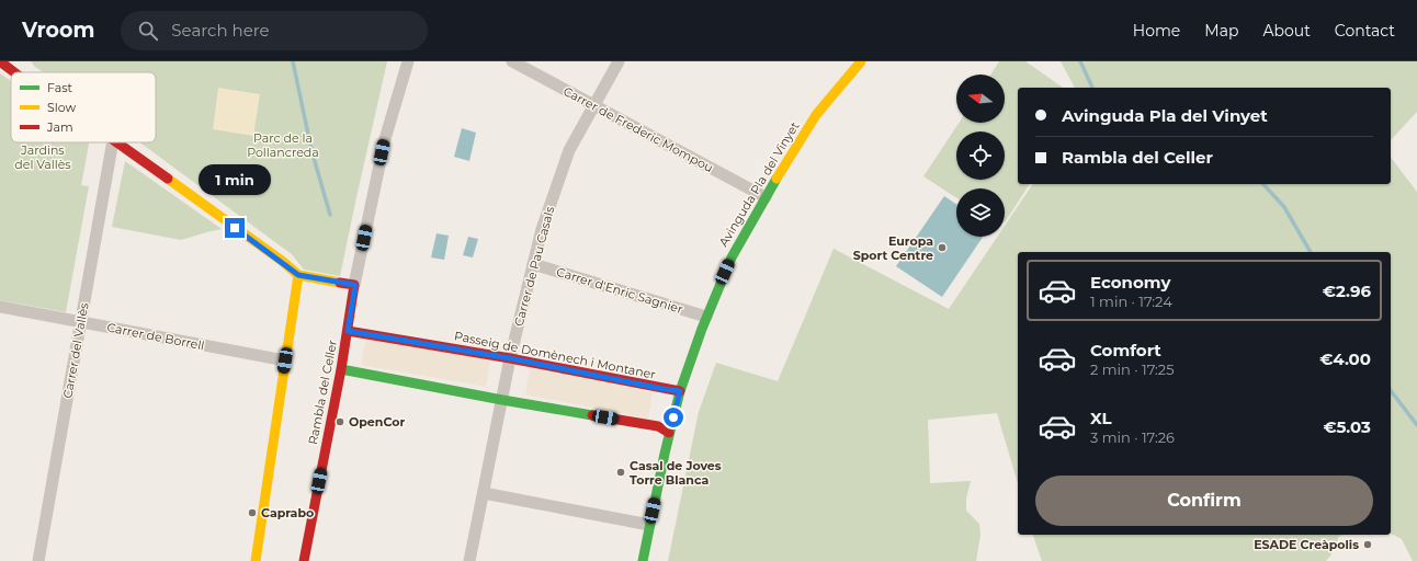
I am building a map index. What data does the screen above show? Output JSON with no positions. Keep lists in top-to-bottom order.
{
  "streets": {
    "street": [
      "Carrer de Frederic Mompou",
      "Avinguda Pla del Vinyet",
      "Carrer de Pau Casals",
      "Carrer d'Enric Sagnier",
      "Carrer de Borrell",
      "Carrer del Vallès",
      "Passeig de Domènech i Montaner",
      "Rambla del Celler"
    ]
  },
  "crossings": [
    ["Carrer de Frederic Mompou", "Avinguda Pla del Vinyet"],
    ["Carrer de Frederic Mompou", "Carrer de Pau Casals"],
    ["Avinguda Pla del Vinyet", "Carrer d'Enric Sagnier"],
    ["Avinguda Pla del Vinyet", "Passeig de Domènech i Montaner"],
    ["Carrer de Pau Casals", "Carrer d'Enric Sagnier"],
    ["Carrer de Pau Casals", "Passeig de Domènech i Montaner"],
    ["Carrer de Borrell", "Carrer del Vallès"],
    ["Passeig de Domènech i Montaner", "Rambla del Celler"]
  ],
  "parks": ["Parc de la Pollancreda", "Jardins del Vallès"],
  "places": [
    "Europa Sport Centre",
    "OpenCor",
    "Casal de Joves Torre Blanca",
    "Caprabo",
    "ESADE Creàpolis"
  ],
  "legend": ["Fast", "Slow", "Jam"],
  "north": "left",
  "page": {
    "header": "Vroom",
    "search": "Search here",
    "nav": [
      "Home",
      "Map",
      "About",
      "Contact"
    ],
    "banner": ["Avinguda Pla del Vinyet", "Rambla del Celler"],
    "bubble": "1 min",
    "list": [
      {
        "name": "Economy",
        "note": "1 min · 17:24",
        "value": "€2.96"
      },
      {
        "name": "Comfort",
        "note": "2 min · 17:25",
        "value": "€4.00"
      },
      {
        "name": "XL",
        "note": "3 min · 17:26",
        "value": "€5.03"
      }
    ],
    "buttons": "Confirm"
  }
}
